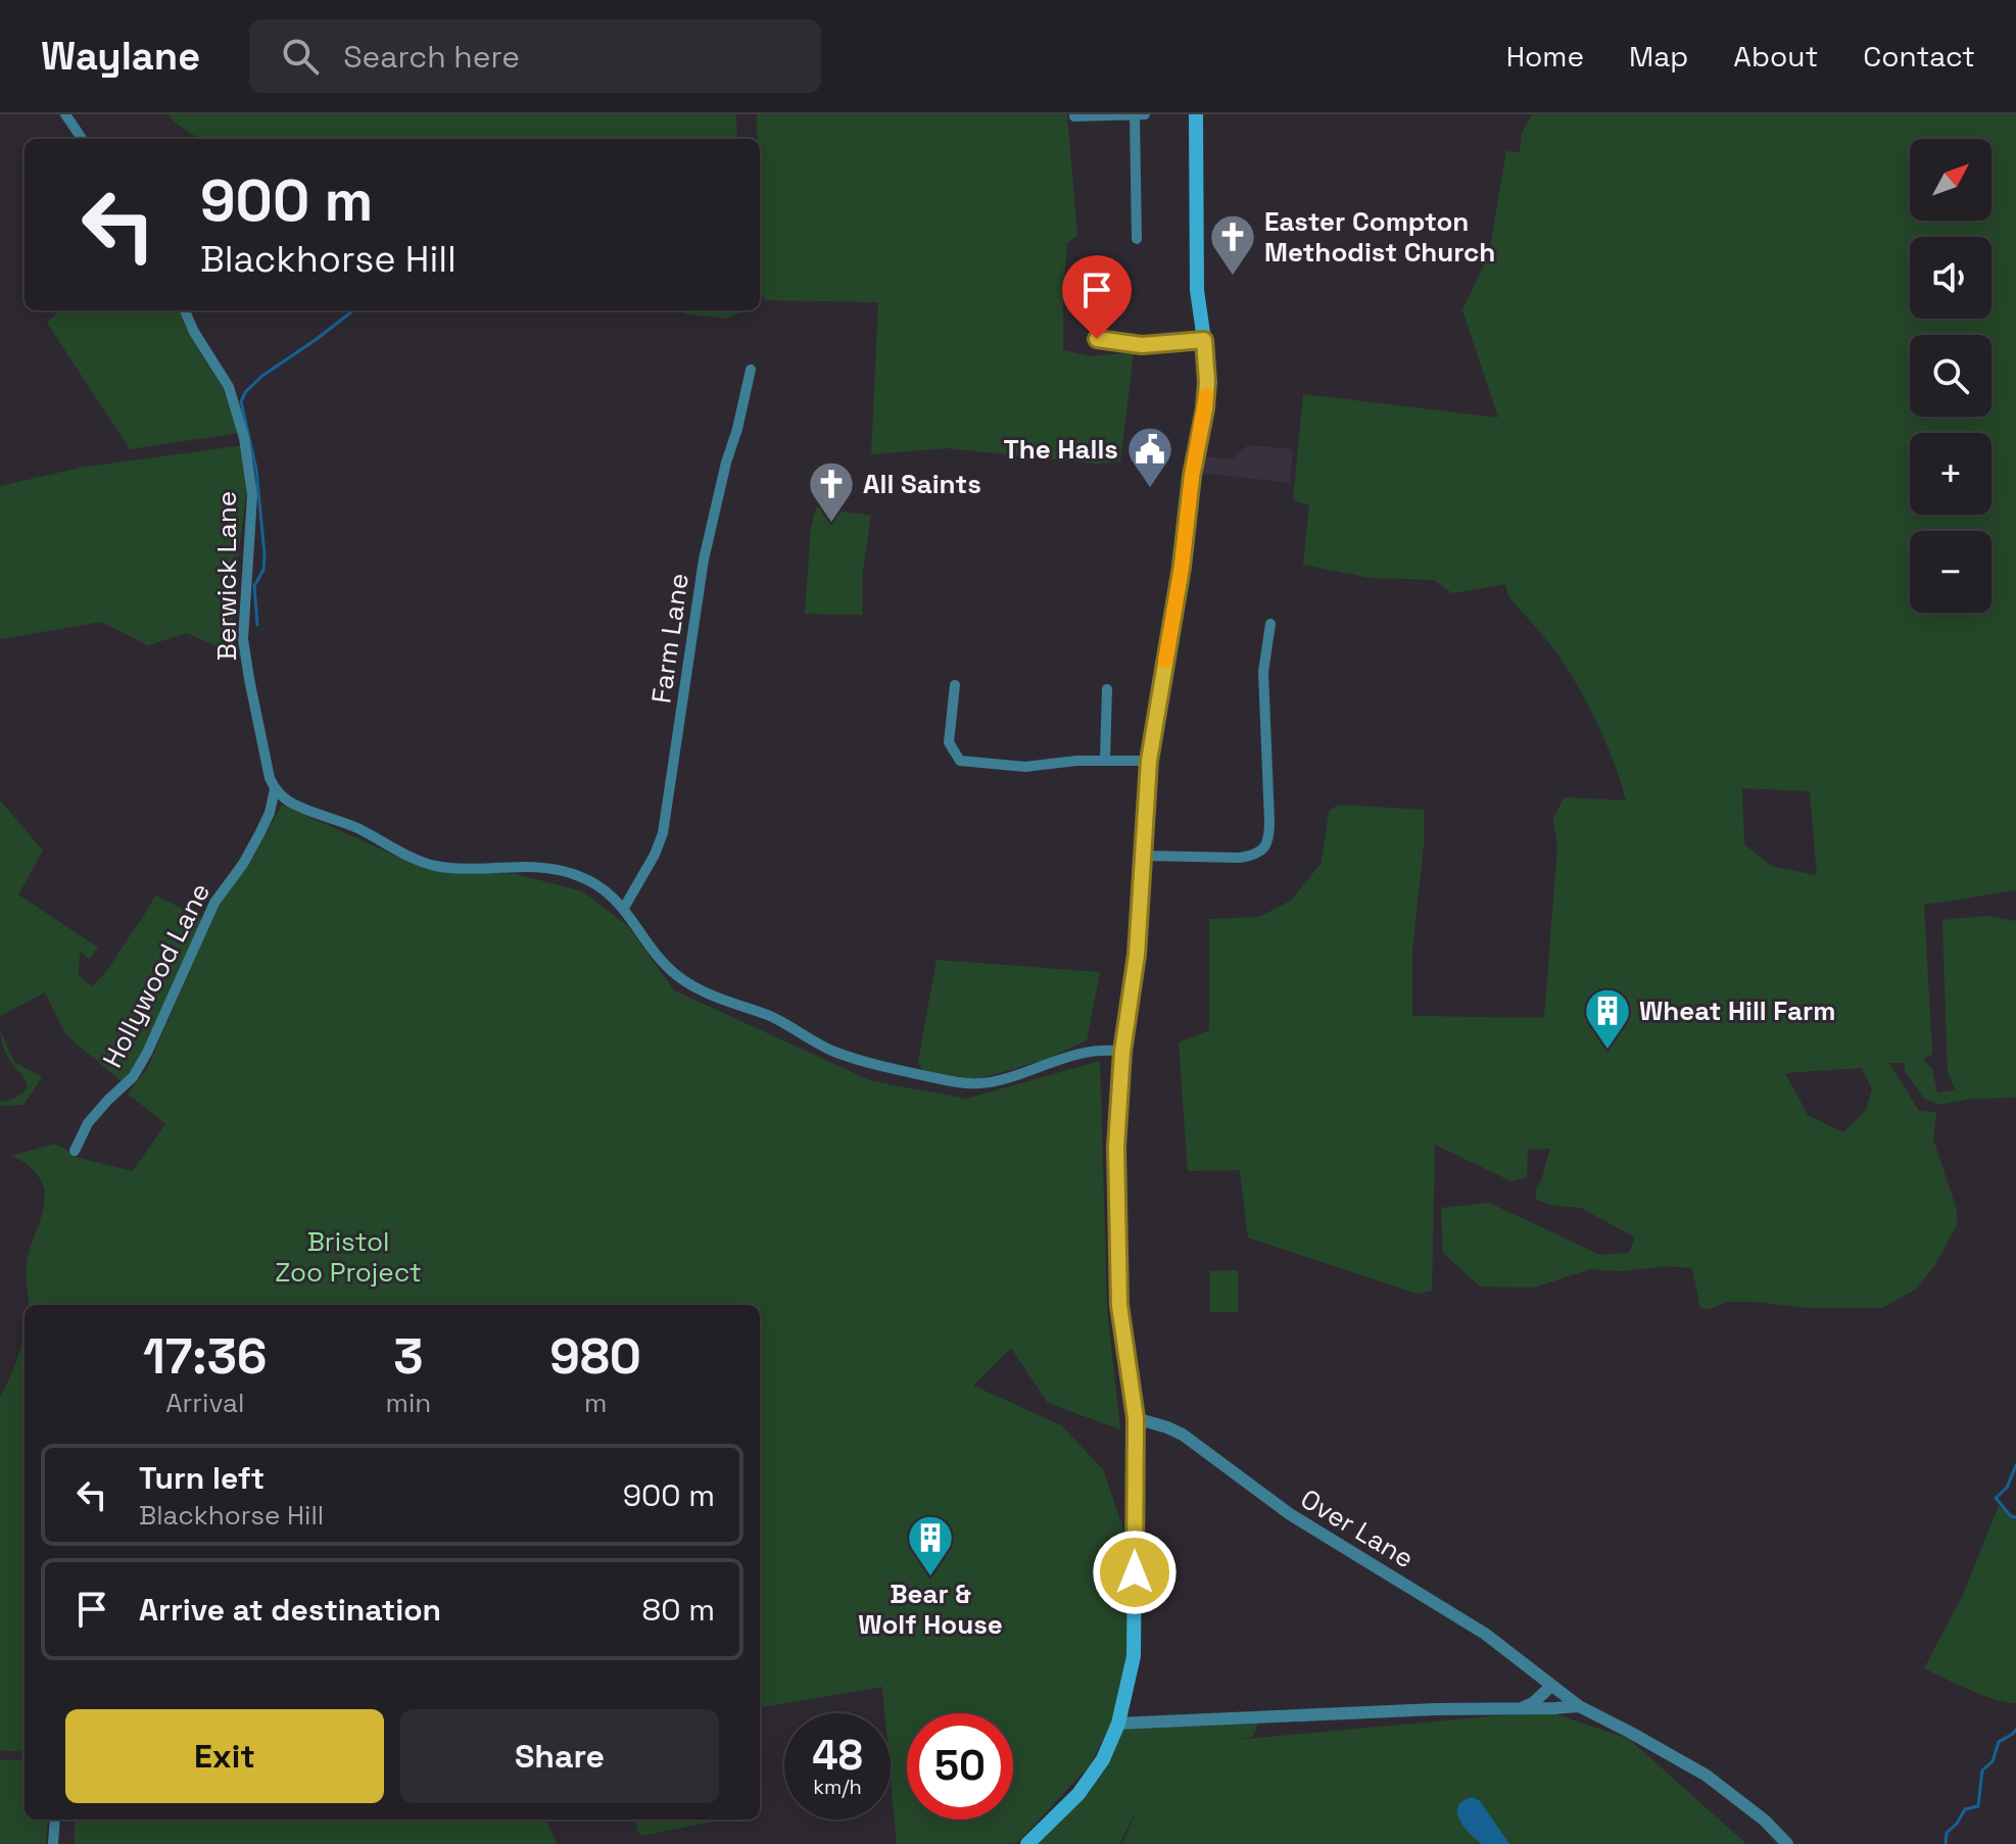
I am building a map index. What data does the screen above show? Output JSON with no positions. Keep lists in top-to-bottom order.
{
  "streets": {
    "street": [
      "Berwick Lane",
      "Farm Lane",
      "Hollywood Lane",
      "Over Lane"
    ]
  },
  "crossings": [
    ["Berwick Lane", "Hollywood Lane"]
  ],
  "parks": ["Bristol Zoo Project"],
  "places": {
    "church": ["Easter Compton Methodist Church", "All Saints"],
    "public building": ["The Halls"],
    "building": ["Wheat Hill Farm", "Bear & Wolf House"]
  },
  "north": "top right",
  "page": {
    "header": "Waylane",
    "search": "Search here",
    "nav": [
      "Home",
      "Map",
      "About",
      "Contact"
    ],
    "map_buttons": ["+", "−"],
    "turn": ["900 m", "Blackhorse Hill"],
    "eta": [
      "17:36",
      "Arrival",
      "3",
      "min",
      "980",
      "m"
    ],
    "list": [
      {
        "name": "Turn left",
        "note": "Blackhorse Hill",
        "value": "900 m"
      },
      {
        "name": "Arrive at destination",
        "value": "80 m"
      }
    ],
    "buttons": ["Exit", "Share"],
    "speed": "48 km/h",
    "limit": "50"
  }
}
